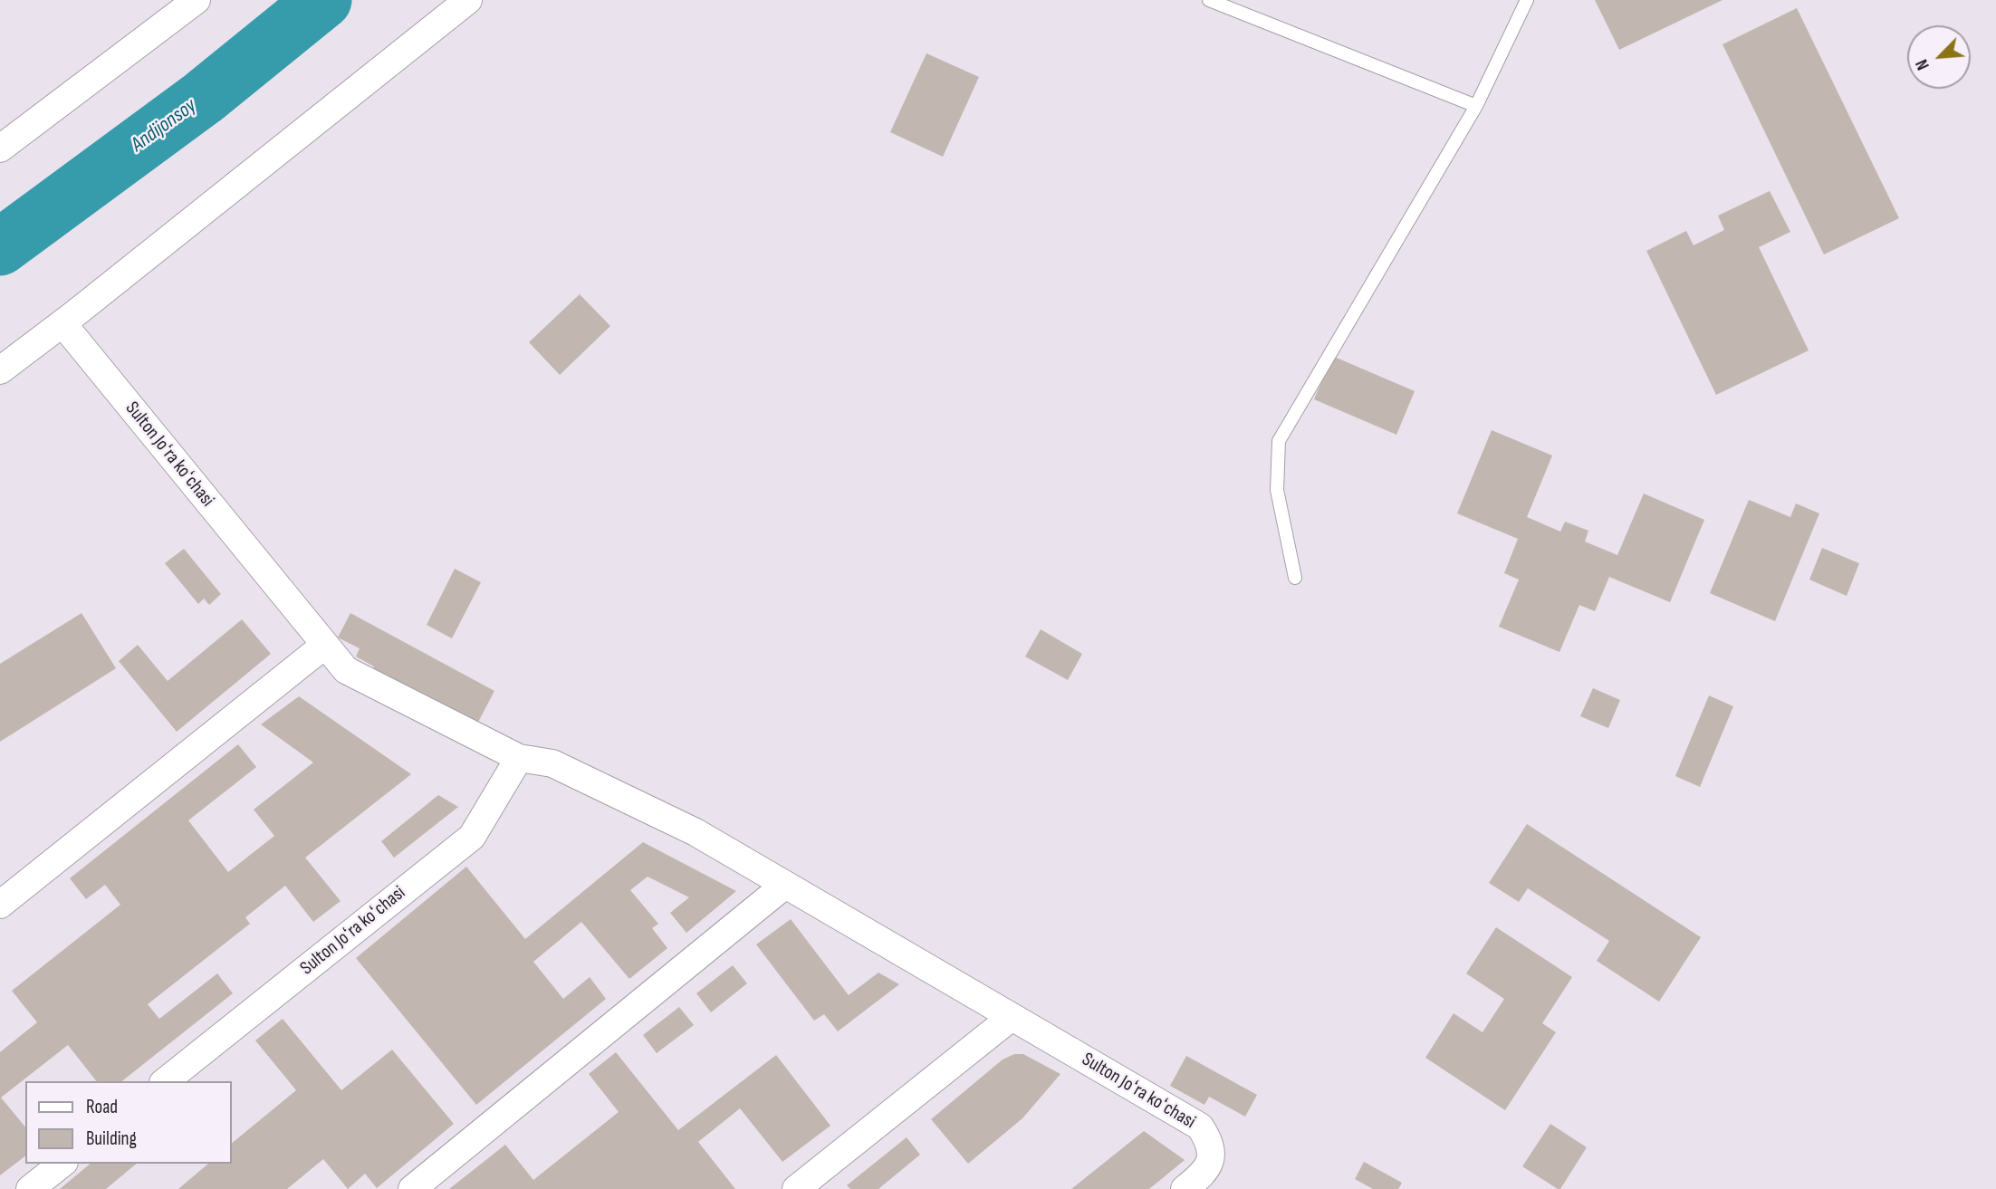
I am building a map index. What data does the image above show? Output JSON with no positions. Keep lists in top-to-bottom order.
{
  "streets": {
    "street": ["Sulton Joʻra koʻchasi"]
  },
  "water": ["Andijonsoy"],
  "legend": ["Road", "Building"],
  "north": "bottom left"
}
